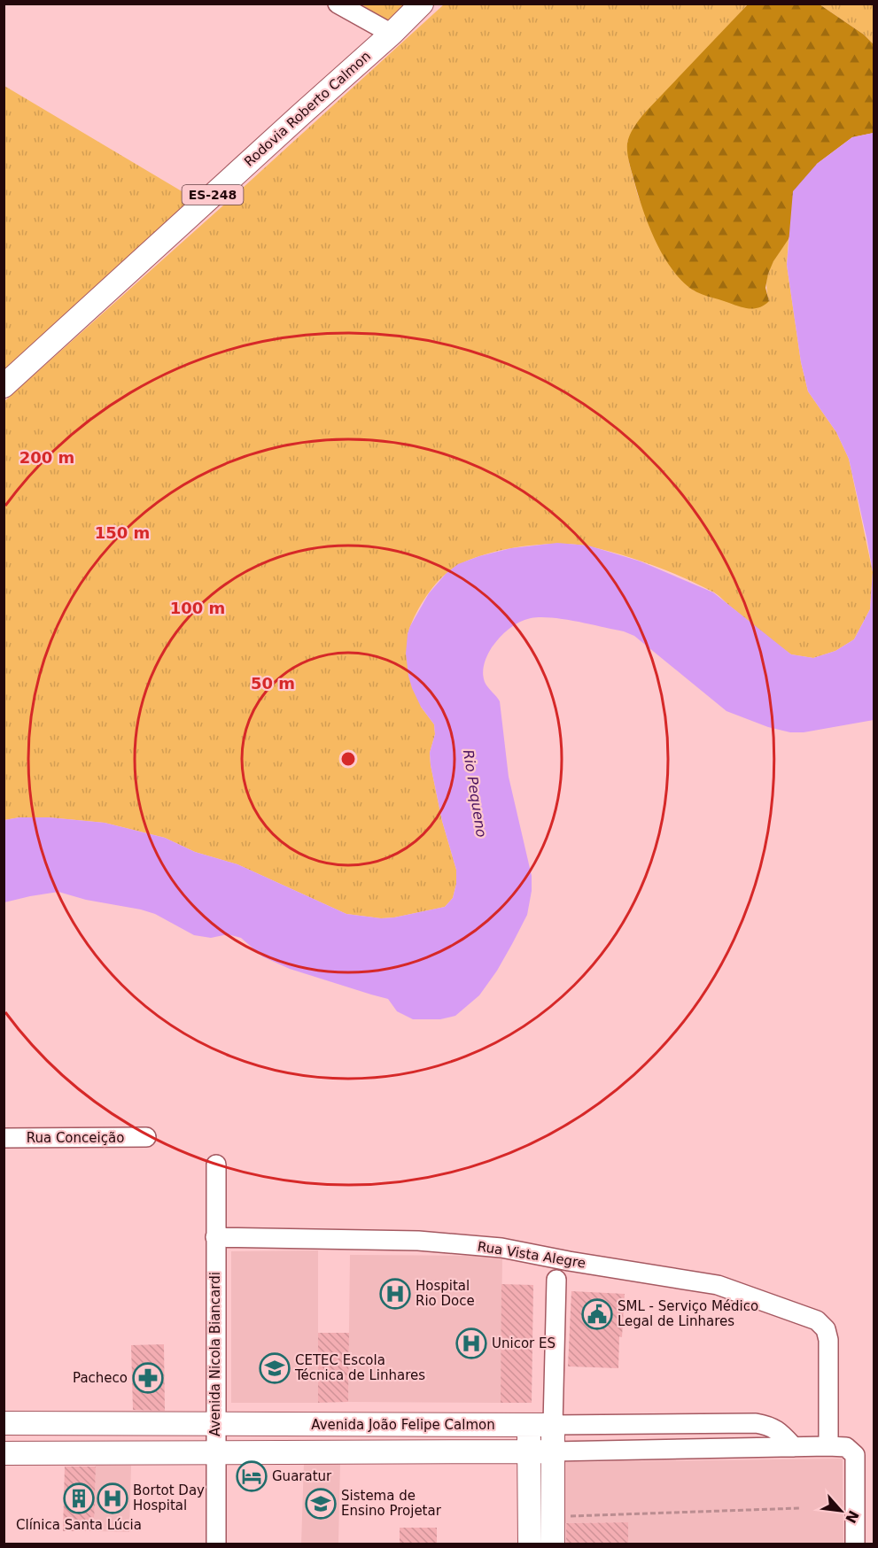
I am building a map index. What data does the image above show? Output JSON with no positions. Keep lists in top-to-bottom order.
{
  "streets": {
    "main road": ["Rodovia Roberto Calmon", "ES-248", "Avenida João Felipe Calmon"],
    "street": ["Rua Conceição", "Rua Vista Alegre", "Avenida Nicola Biancardi"]
  },
  "crossings": [
    ["Rua Vista Alegre", "Avenida Nicola Biancardi"],
    ["Rua Vista Alegre", "Avenida João Felipe Calmon"],
    ["Avenida Nicola Biancardi", "Avenida João Felipe Calmon"]
  ],
  "water": ["Rio Pequeno"],
  "places": {
    "hospital": ["Hospital Rio Doce", "Unicor ES", "Bortot Day Hospital"],
    "public building": ["SML - Serviço Médico Legal de Linhares"],
    "school or university": ["CETEC Escola Técnica de Linhares", "Sistema de Ensino Projetar"],
    "pharmacy": ["Pacheco"],
    "hotel": ["Guaratur"],
    "building": ["Clínica Santa Lúcia"]
  },
  "north": "bottom right",
  "rings": [
    "200 m",
    "150 m",
    "100 m",
    "50 m"
  ]
}
